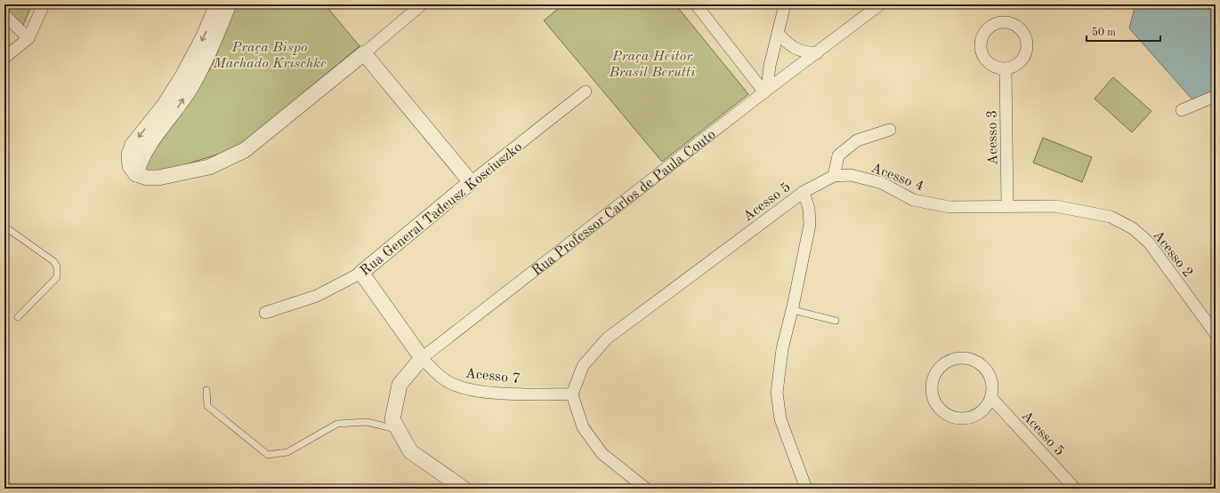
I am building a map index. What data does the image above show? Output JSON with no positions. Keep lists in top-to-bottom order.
{
  "streets": {
    "street": [
      "Acesso 3",
      "Acesso 4",
      "Acesso 5",
      "Rua Professor Carlos de Paula Couto",
      "Rua General Tadeusz Kosciuszko",
      "Acesso 2",
      "Acesso 7"
    ]
  },
  "crossings": [
    ["Acesso 3", "Acesso 4"],
    ["Acesso 3", "Acesso 2"],
    ["Acesso 4", "Acesso 5"],
    ["Acesso 4", "Acesso 2"],
    ["Acesso 5", "Acesso 7"],
    ["Rua Professor Carlos de Paula Couto", "Acesso 7"]
  ],
  "parks": ["Praça Bispo Machado Krischke", "Praça Heitor Brasil Berutti"],
  "scale_bar": "50 m"
}
